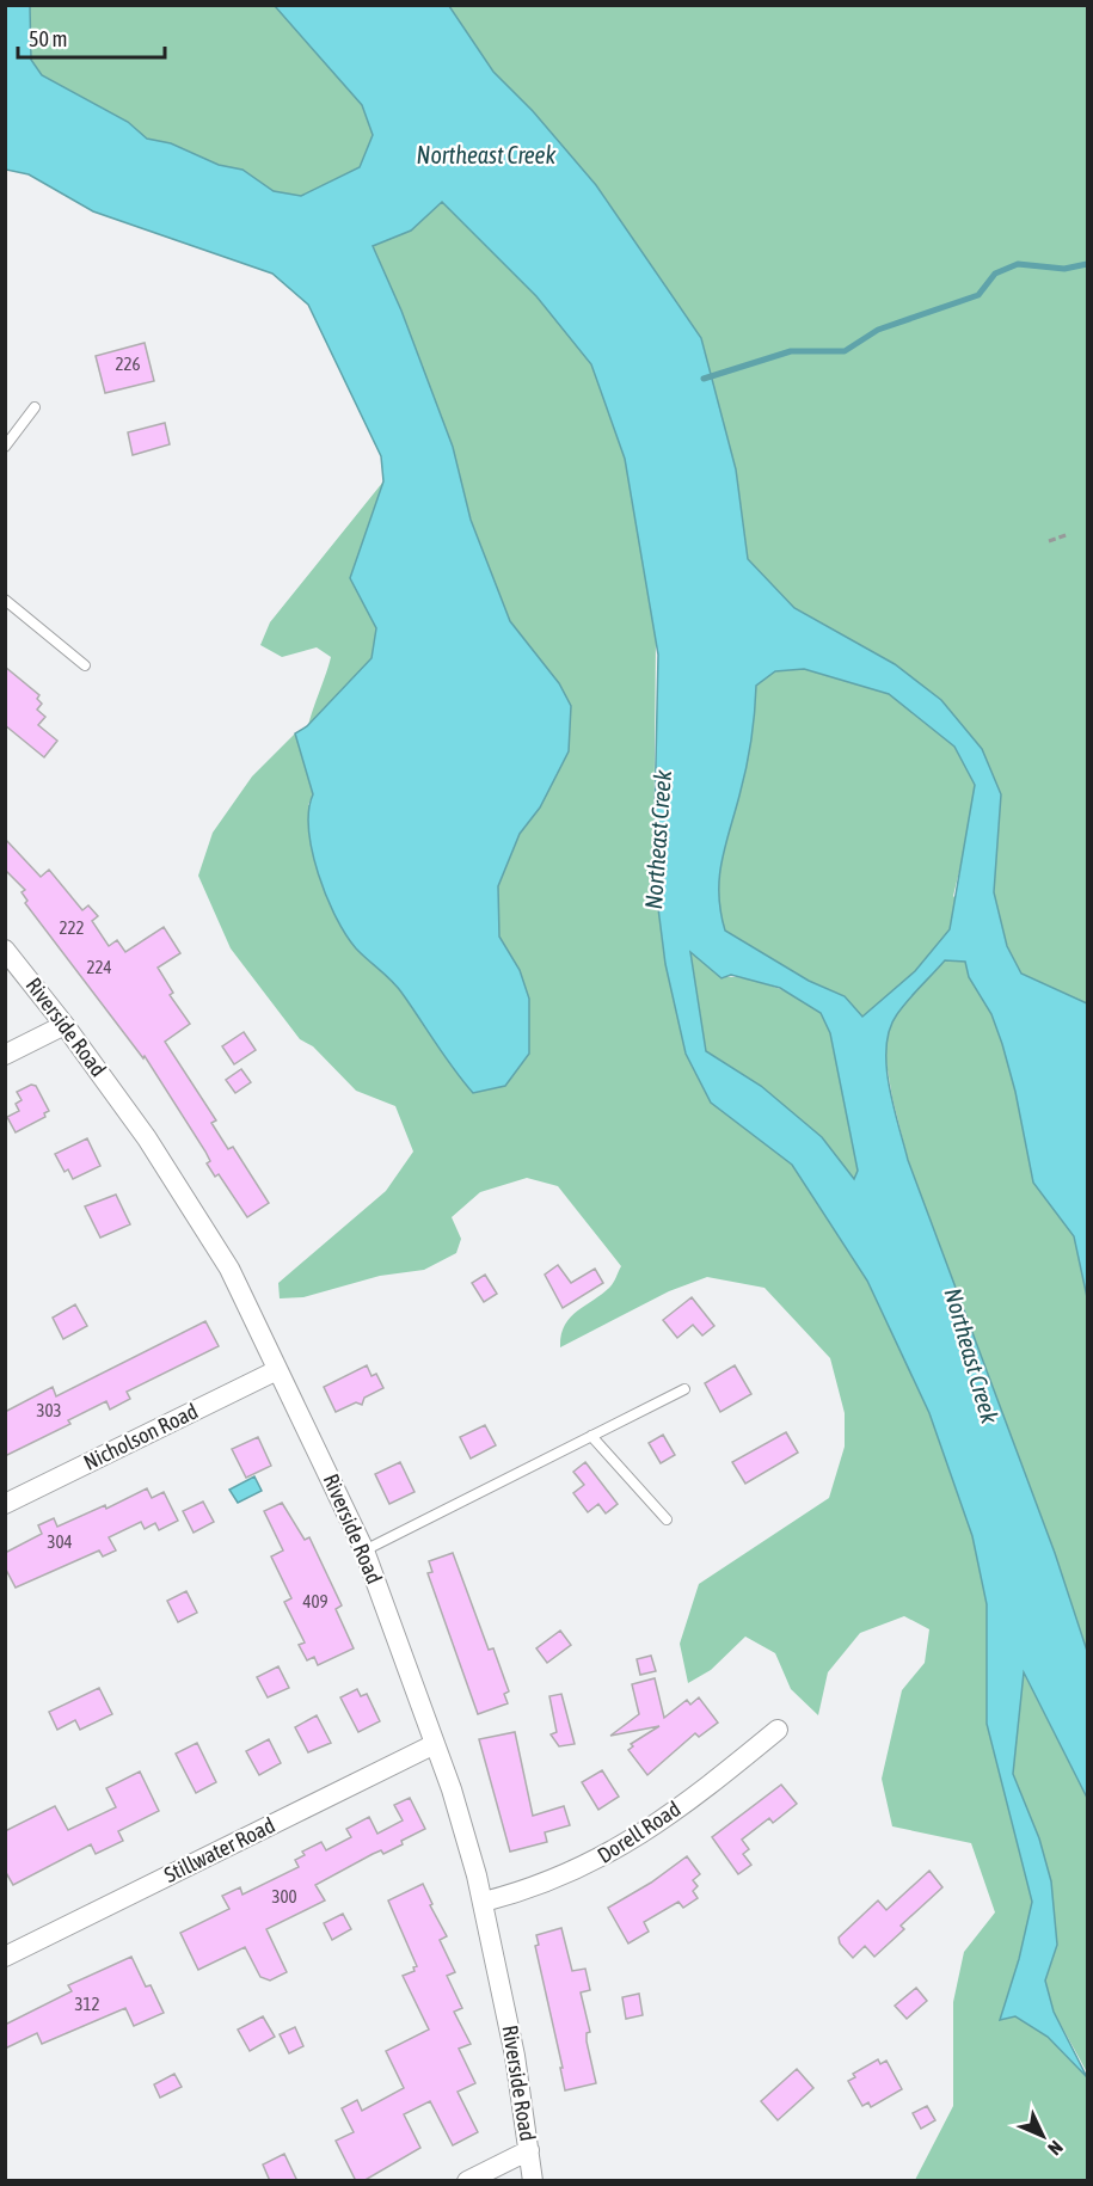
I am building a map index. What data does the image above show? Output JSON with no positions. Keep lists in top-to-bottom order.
{
  "streets": {
    "street": [
      "Riverside Road",
      "Nicholson Road",
      "Dorell Road",
      "Stillwater Road"
    ]
  },
  "crossings": [
    ["Riverside Road", "Nicholson Road"],
    ["Riverside Road", "Dorell Road"],
    ["Riverside Road", "Stillwater Road"]
  ],
  "water": ["Northeast Creek"],
  "house_numbers": [
    "226",
    "222",
    "224",
    "303",
    "304",
    "409",
    "300",
    "312"
  ],
  "scale_bar": "50 m",
  "north": "bottom right"
}
